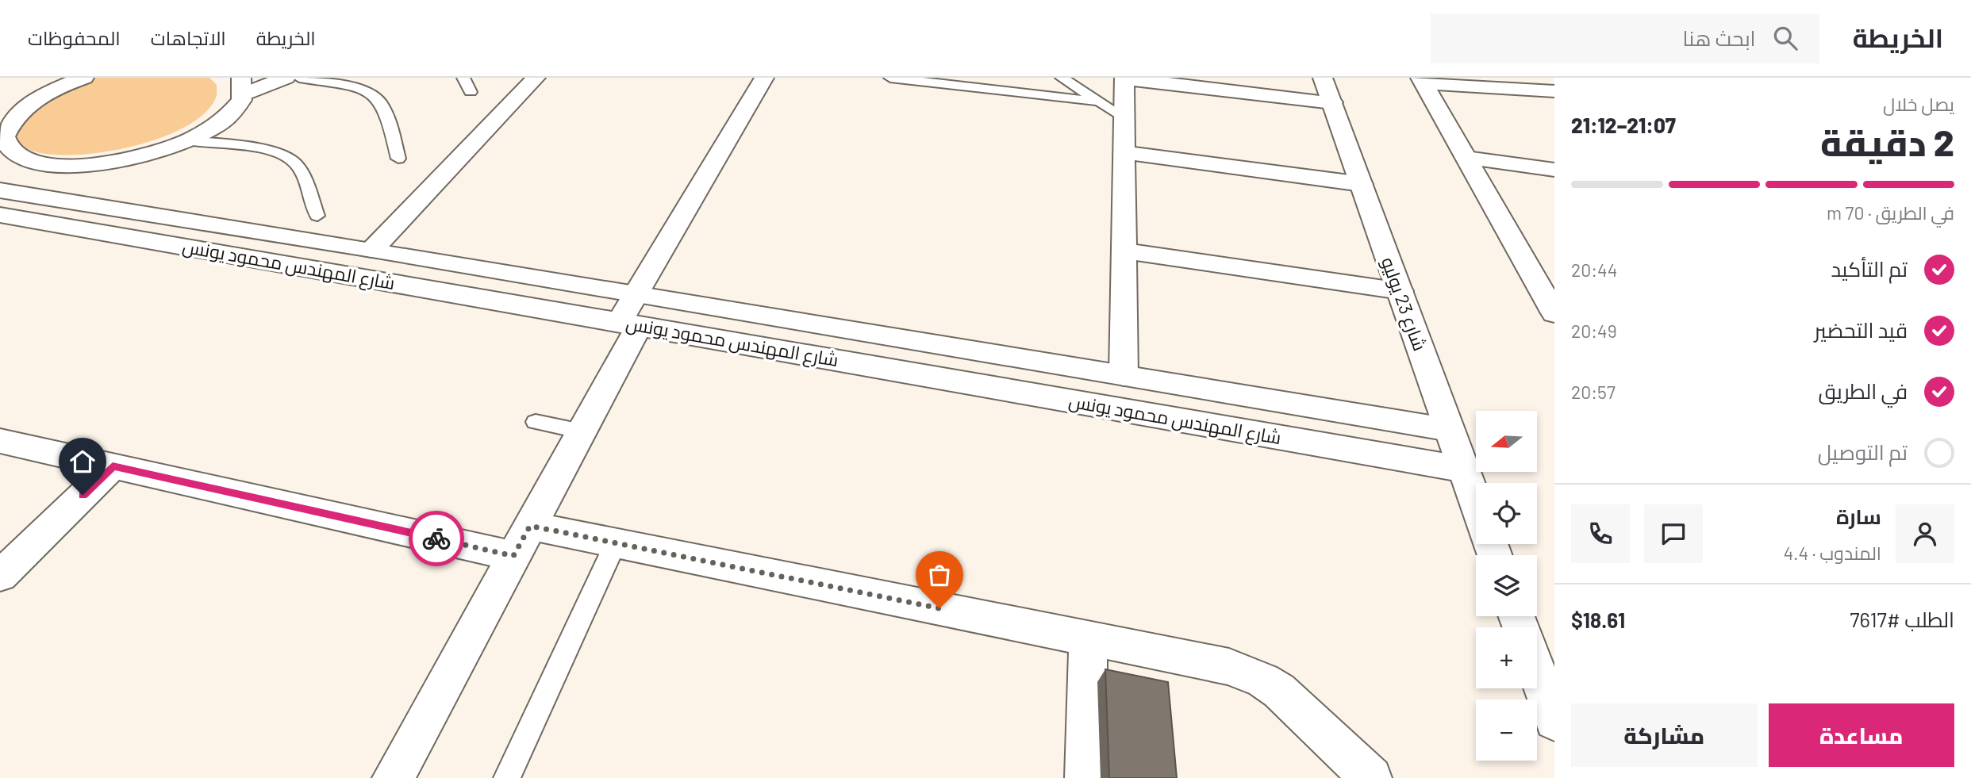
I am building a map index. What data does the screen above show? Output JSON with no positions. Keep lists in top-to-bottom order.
{
  "streets": {
    "street": ["شارع المهندس محمود يونس", "شارع 23 يوليو"]
  },
  "crossings": [
    ["شارع المهندس محمود يونس", "شارع 23 يوليو"]
  ],
  "north": "left",
  "page": {
    "header": "الخريطة",
    "search": "ابحث هنا",
    "nav": ["الخريطة", "الاتجاهات", "المحفوظات"],
    "heading": ["2 دقيقة", "يصل خلال", "21:07–21:12"],
    "panel": [
      "سارة",
      "المندوب · 4.4",
      "الطلب #7617",
      "$18.61"
    ],
    "bar": "في الطريق · 70 m",
    "list": [
      ["تم التأكيد", "20:44"],
      ["قيد التحضير", "20:49"],
      ["في الطريق", "20:57"],
      "تم التوصيل"
    ],
    "map_buttons": ["+", "−"],
    "buttons": ["مساعدة", "مشاركة"]
  }
}
